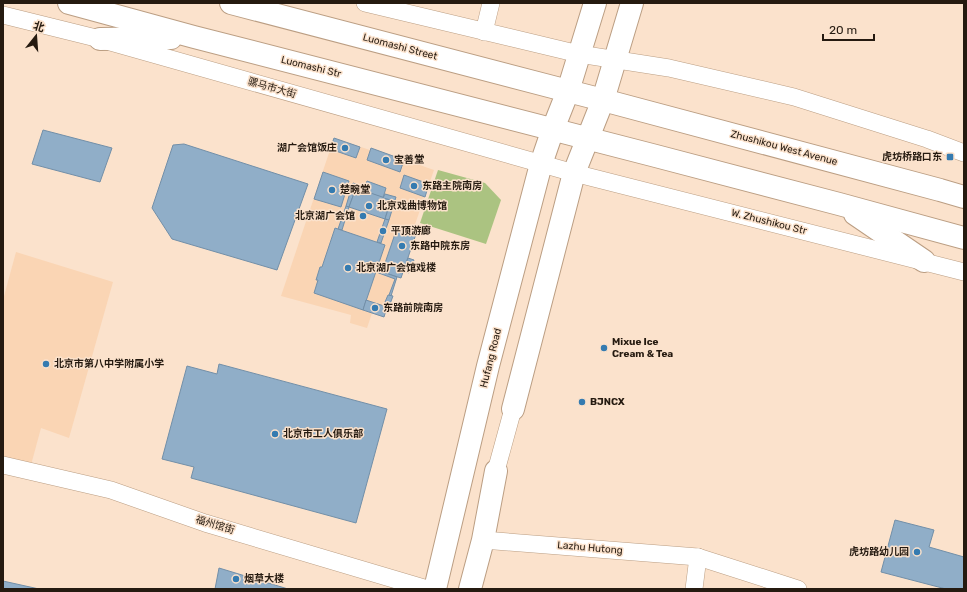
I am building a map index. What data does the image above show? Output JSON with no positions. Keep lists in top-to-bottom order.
{
  "streets": {
    "main road": [
      "Luomashi Street",
      "Luomashi Str",
      "Zhushikou West Avenue",
      "Hufang Road"
    ],
    "street": [
      "骡马市大街",
      "W. Zhushikou Str",
      "福州馆街",
      "Lazhu Hutong"
    ]
  },
  "crossings": [
    ["Luomashi Street", "Zhushikou West Avenue"],
    ["Luomashi Street", "Hufang Road"],
    ["Luomashi Str", "Hufang Road"],
    ["骡马市大街", "W. Zhushikou Str"],
    ["骡马市大街", "Hufang Road"]
  ],
  "places": {
    "other": [
      "湖广会馆饭庄",
      "宝善堂",
      "东路主院南房",
      "楚畹堂",
      "北京戏曲博物馆",
      "北京湖广会馆",
      "平顶游廊",
      "东路中院东房",
      "北京湖广会馆戏楼",
      "东路前院南房",
      "Mixue Ice Cream & Tea",
      "北京市第八中学附属小学",
      "BJNCX",
      "北京市工人俱乐部",
      "虎坊路幼儿园",
      "烟草大楼"
    ],
    "transit": ["虎坊桥路口东"]
  },
  "scale_bar": "20 m",
  "north": "top"
}
